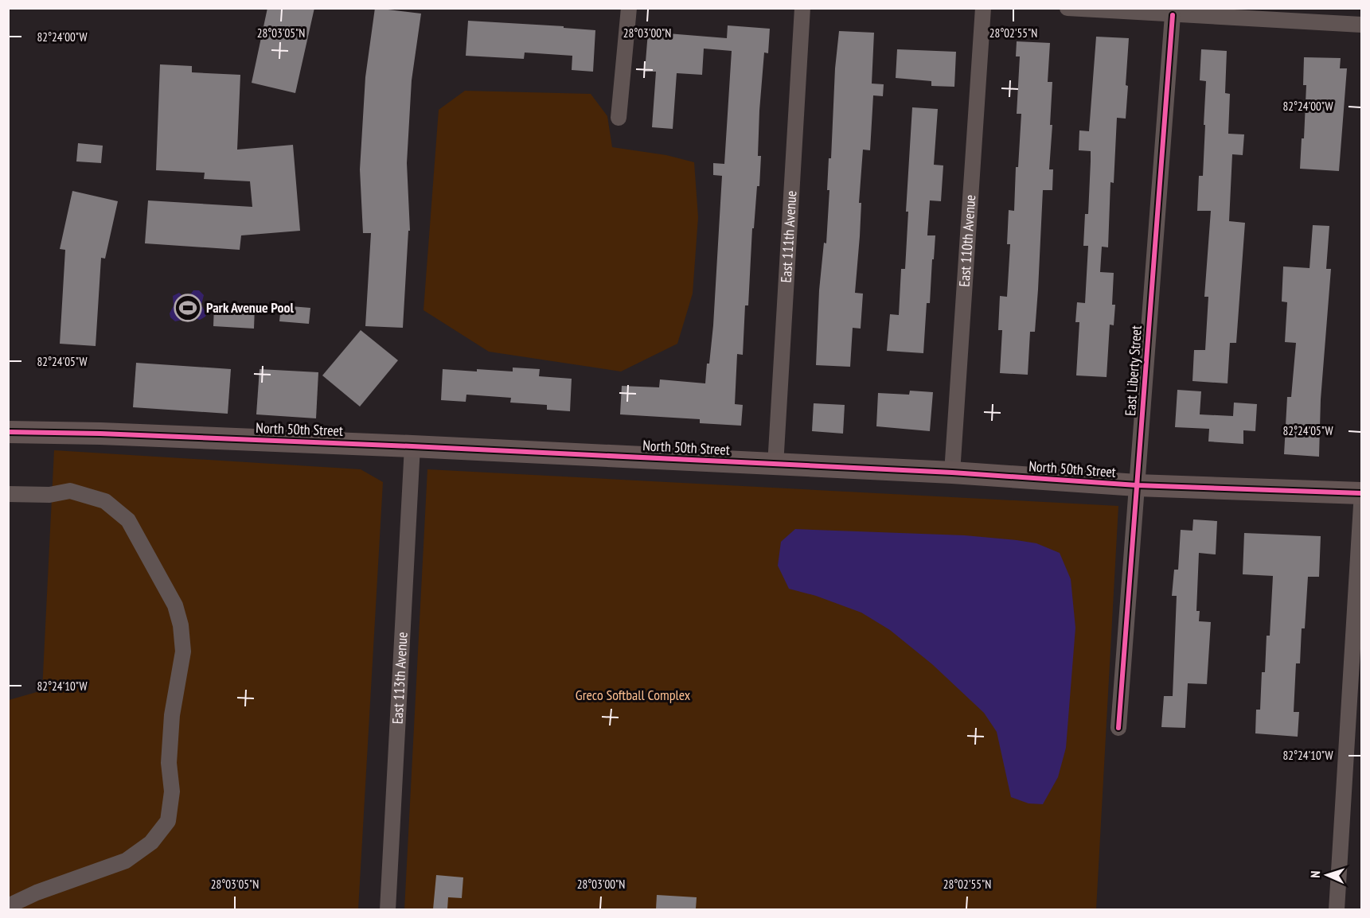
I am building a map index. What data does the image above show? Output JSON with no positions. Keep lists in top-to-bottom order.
{
  "streets": {
    "street": [
      "East 111th Avenue",
      "East 110th Avenue",
      "East Liberty Street",
      "North 50th Street",
      "East 113th Avenue"
    ]
  },
  "crossings": [
    ["East 111th Avenue", "North 50th Street"],
    ["East 110th Avenue", "North 50th Street"],
    ["East Liberty Street", "North 50th Street"],
    ["North 50th Street", "East 113th Avenue"]
  ],
  "parks": ["Greco Softball Complex"],
  "places": {
    "sports": ["Park Avenue Pool"]
  },
  "north": "left",
  "coordinates": [
    "28°03'05\"N",
    "28°03'00\"N",
    "28°02'55\"N",
    "82°24'00\"W",
    "82°24'05\"W",
    "82°24'10\"W"
  ]
}
